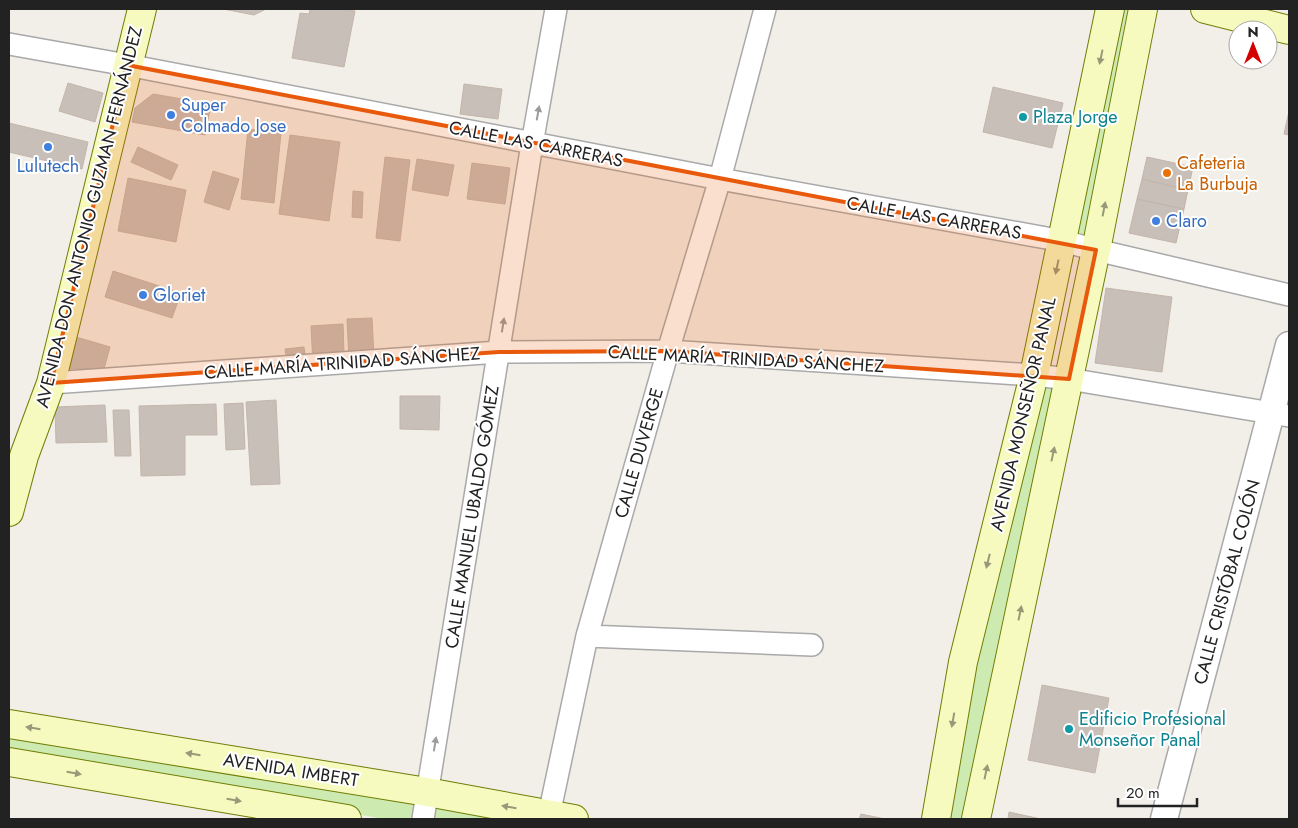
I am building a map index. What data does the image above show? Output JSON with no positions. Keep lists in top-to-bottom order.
{
  "streets": {
    "main road": ["AVENIDA DON ANTONIO GUZMAN FERNÁNDEZ", "AVENIDA MONSEÑOR PANAL", "AVENIDA IMBERT"],
    "street": [
      "CALLE LAS CARRERAS",
      "CALLE MARÍA TRINIDAD SÁNCHEZ",
      "CALLE DUVERGE",
      "CALLE MANUEL UBALDO GÓMEZ",
      "CALLE CRISTÓBAL COLÓN"
    ]
  },
  "crossings": [
    ["CALLE LAS CARRERAS", "AVENIDA DON ANTONIO GUZMAN FERNÁNDEZ"],
    ["CALLE LAS CARRERAS", "AVENIDA MONSEÑOR PANAL"],
    ["CALLE LAS CARRERAS", "CALLE DUVERGE"],
    ["CALLE LAS CARRERAS", "CALLE MANUEL UBALDO GÓMEZ"],
    ["AVENIDA DON ANTONIO GUZMAN FERNÁNDEZ", "CALLE MARÍA TRINIDAD SÁNCHEZ"],
    ["CALLE MARÍA TRINIDAD SÁNCHEZ", "AVENIDA MONSEÑOR PANAL"],
    ["CALLE MARÍA TRINIDAD SÁNCHEZ", "CALLE DUVERGE"],
    ["CALLE MARÍA TRINIDAD SÁNCHEZ", "CALLE MANUEL UBALDO GÓMEZ"],
    ["CALLE MARÍA TRINIDAD SÁNCHEZ", "CALLE CRISTÓBAL COLÓN"],
    ["CALLE DUVERGE", "AVENIDA IMBERT"],
    ["CALLE MANUEL UBALDO GÓMEZ", "AVENIDA IMBERT"]
  ],
  "one_way": ["CALLE MANUEL UBALDO GÓMEZ"],
  "places": [
    "Super Colmado Jose",
    "Plaza Jorge",
    "Lulutech",
    "Cafeteria La Burbuja",
    "Claro",
    "Gloriet",
    "Edificio Profesional Monseñor Panal"
  ],
  "scale_bar": "20 m",
  "north": "top"
}
